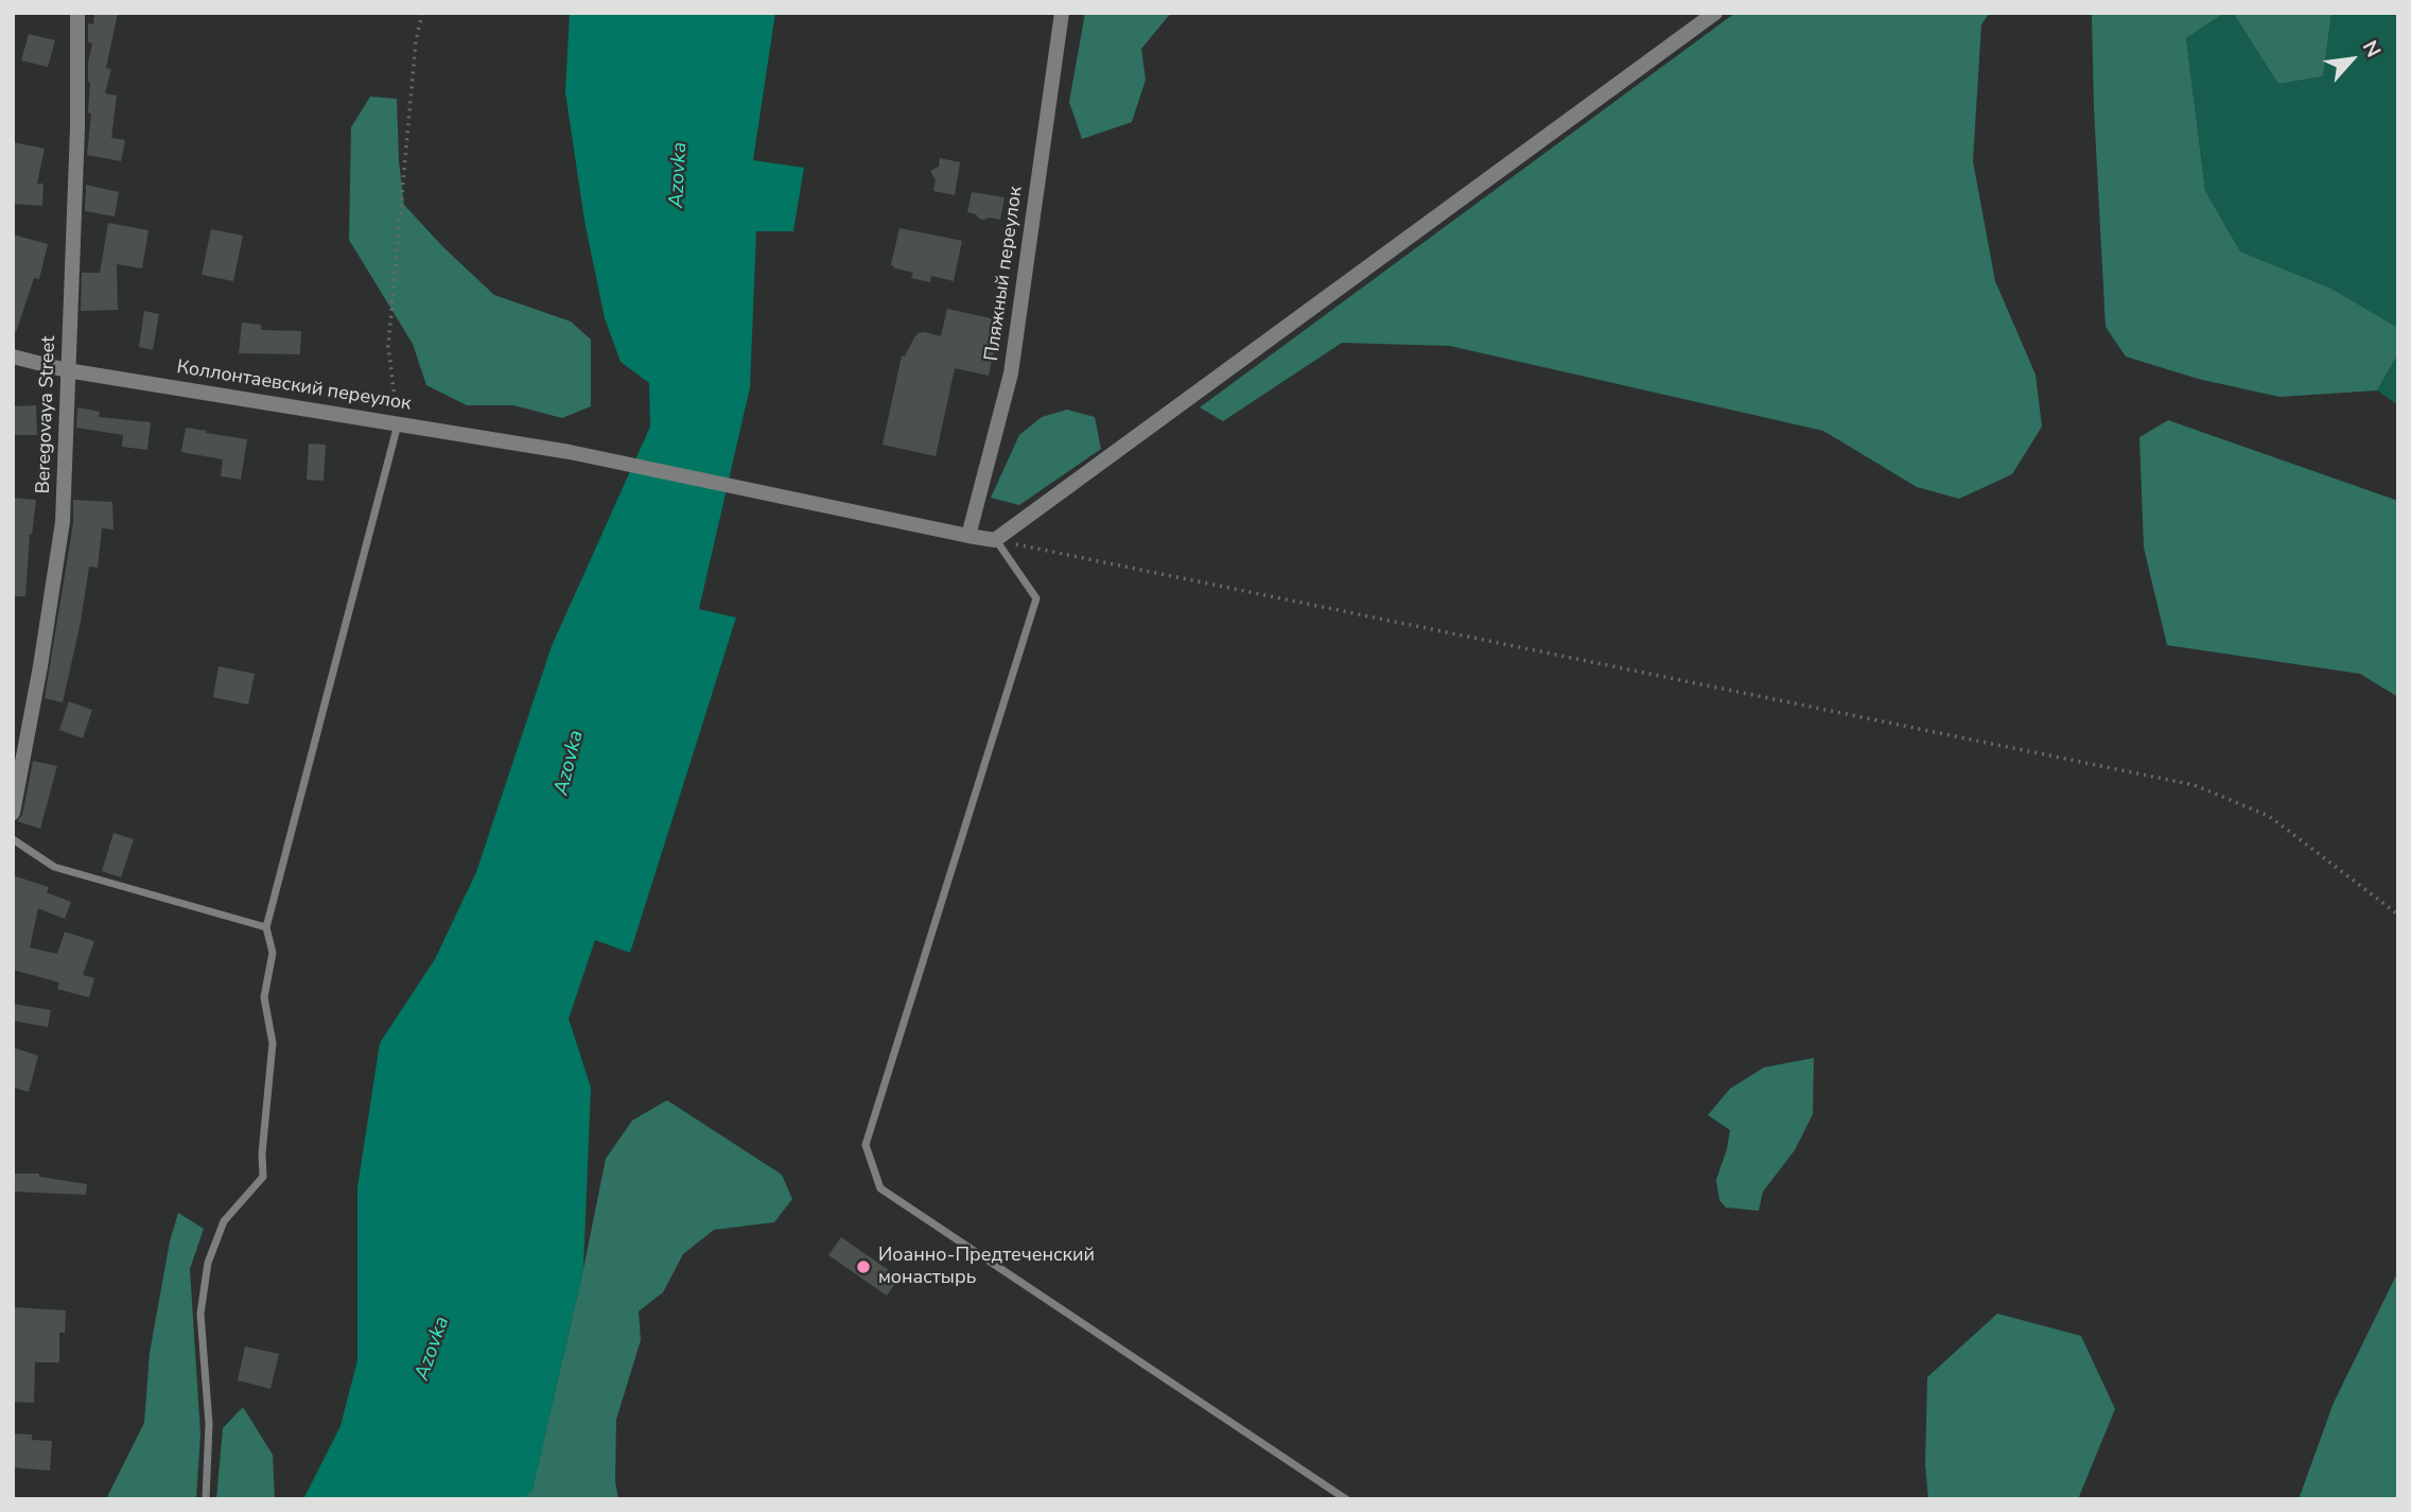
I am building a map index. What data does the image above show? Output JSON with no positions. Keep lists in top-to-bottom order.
{
  "streets": {
    "street": ["Пляжный переулок", "Коллонтаевский переулок", "Beregovaya Street"]
  },
  "crossings": [
    ["Пляжный переулок", "Коллонтаевский переулок"],
    ["Коллонтаевский переулок", "Beregovaya Street"]
  ],
  "water": ["Azovka"],
  "places": ["Иоанно-Предтеченский монастырь"],
  "north": "top right"
}
